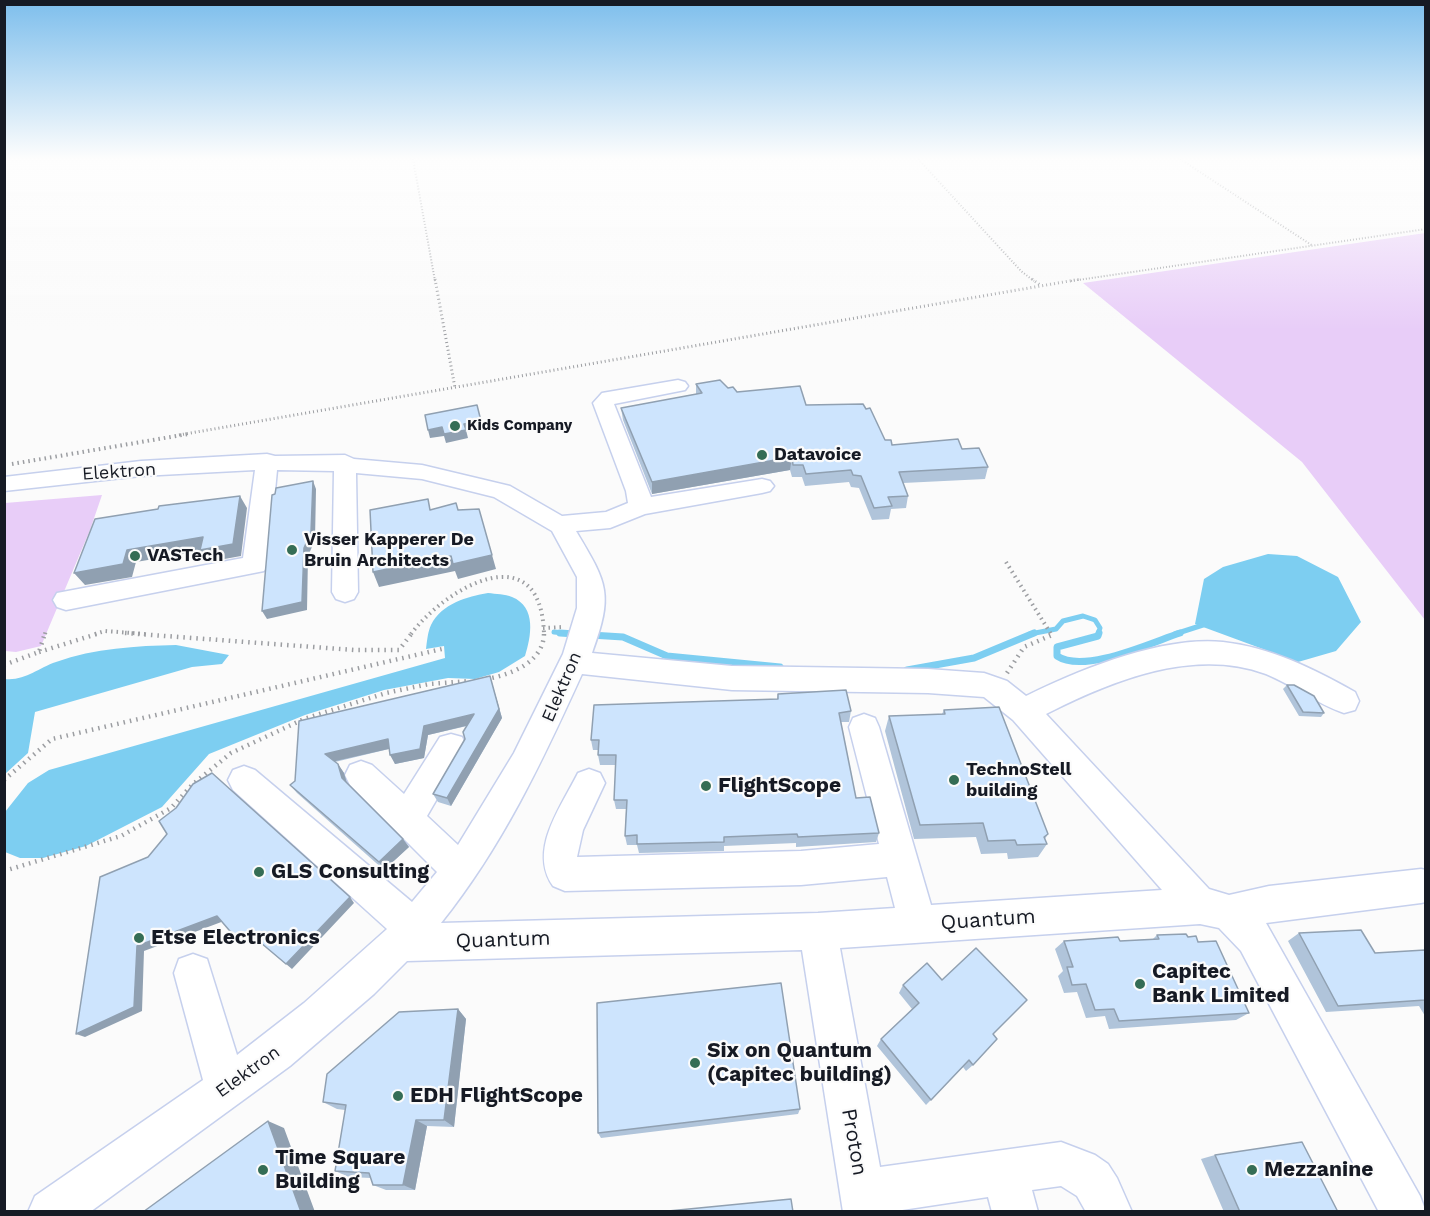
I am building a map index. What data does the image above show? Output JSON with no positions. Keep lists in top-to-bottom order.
{
  "streets": {
    "street": ["Elektron", "Quantum", "Proton"]
  },
  "crossings": [
    ["Elektron", "Quantum"],
    ["Quantum", "Proton"]
  ],
  "places": [
    "Kids Company",
    "Datavoice",
    "Visser Kapperer De Bruin Architects",
    "VASTech",
    "TechnoStell building",
    "FlightScope",
    "GLS Consulting",
    "Etse Electronics",
    "Capitec Bank Limited",
    "Six on Quantum (Capitec building)",
    "EDH FlightScope",
    "Time Square Building",
    "Mezzanine"
  ]
}
